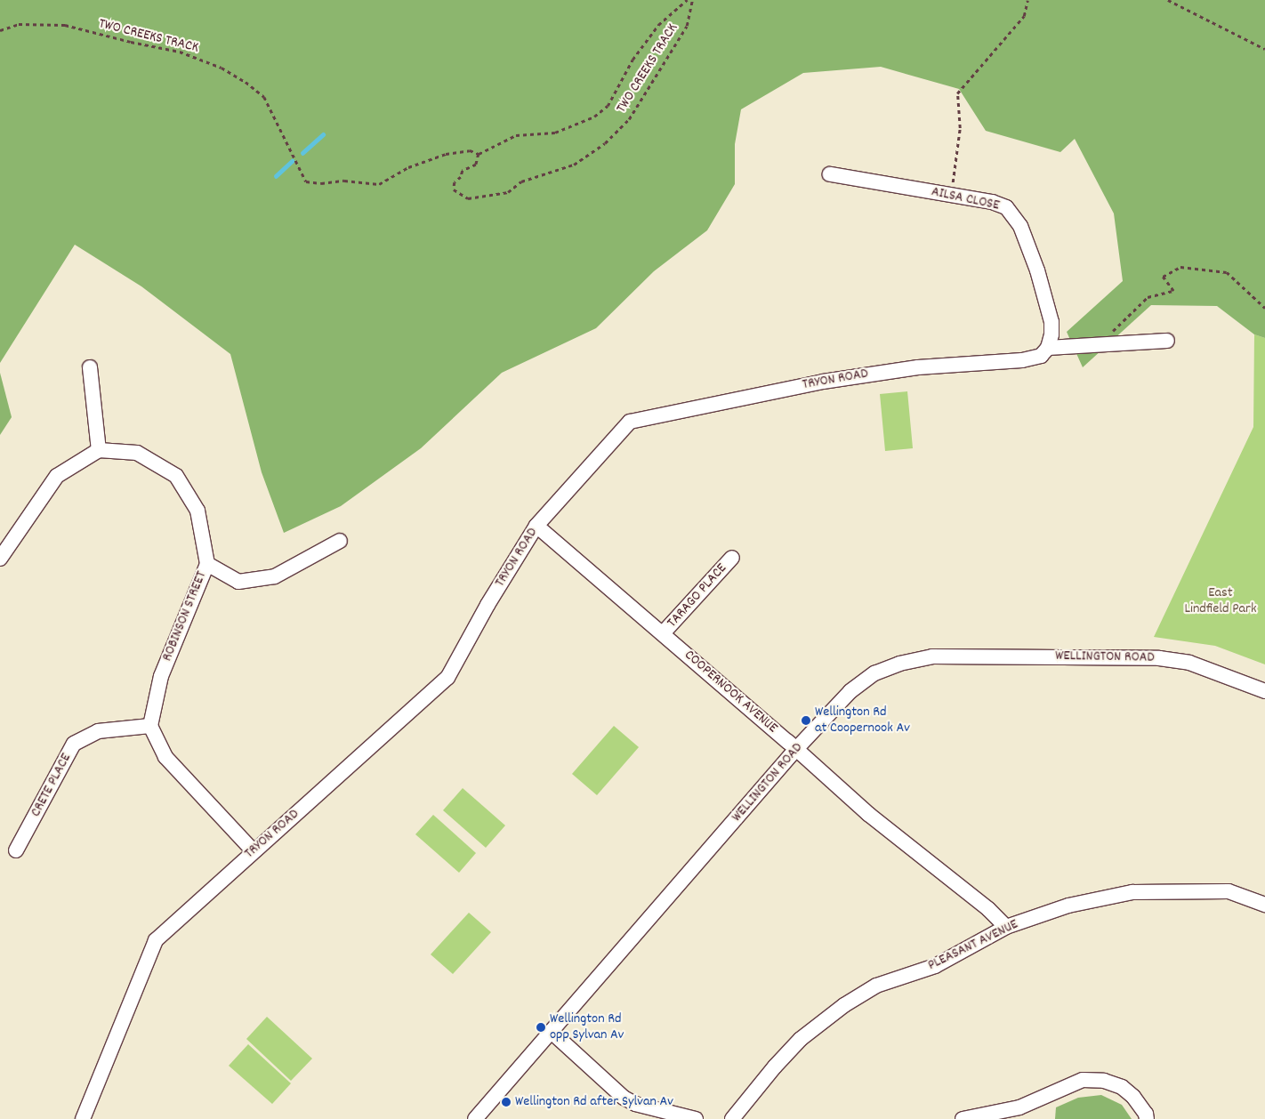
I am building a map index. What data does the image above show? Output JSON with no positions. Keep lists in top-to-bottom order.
{
  "streets": {
    "street": [
      "AILSA CLOSE",
      "TRYON ROAD",
      "TARAGO PLACE",
      "ROBINSON STREET",
      "WELLINGTON ROAD",
      "COOPERNOOK AVENUE",
      "CRETE PLACE",
      "PLEASANT AVENUE"
    ],
    "path": ["TWO CREEKS TRACK"]
  },
  "crossings": [
    ["AILSA CLOSE", "TRYON ROAD"],
    ["TRYON ROAD", "COOPERNOOK AVENUE"],
    ["TARAGO PLACE", "COOPERNOOK AVENUE"],
    ["ROBINSON STREET", "CRETE PLACE"],
    ["WELLINGTON ROAD", "COOPERNOOK AVENUE"],
    ["COOPERNOOK AVENUE", "PLEASANT AVENUE"]
  ],
  "parks": ["East Lindfield Park"],
  "places": ["Wellington Rd at Coopernook Av", "Wellington Rd opp Sylvan Av", "Wellington Rd after Sylvan Av"]
}
